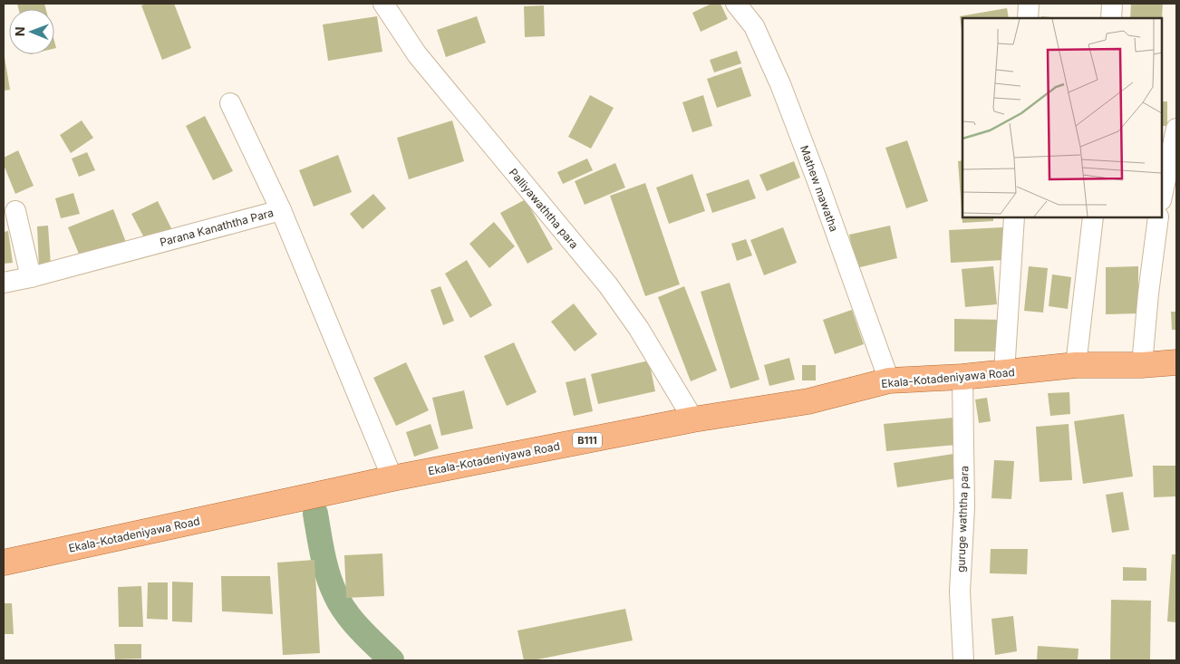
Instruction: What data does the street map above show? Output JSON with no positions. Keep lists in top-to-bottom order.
{
  "streets": {
    "main road": ["Ekala-Kotadeniyawa Road", "B111"],
    "street": [
      "Mathew mawatha",
      "Palliyawaththa para",
      "Parana Kanaththa Para",
      "guruge waththa para"
    ]
  },
  "crossings": [
    ["Mathew mawatha", "Ekala-Kotadeniyawa Road"],
    ["Palliyawaththa para", "Ekala-Kotadeniyawa Road"],
    ["Parana Kanaththa Para", "Ekala-Kotadeniyawa Road"],
    ["Ekala-Kotadeniyawa Road", "guruge waththa para"]
  ],
  "north": "left"
}
